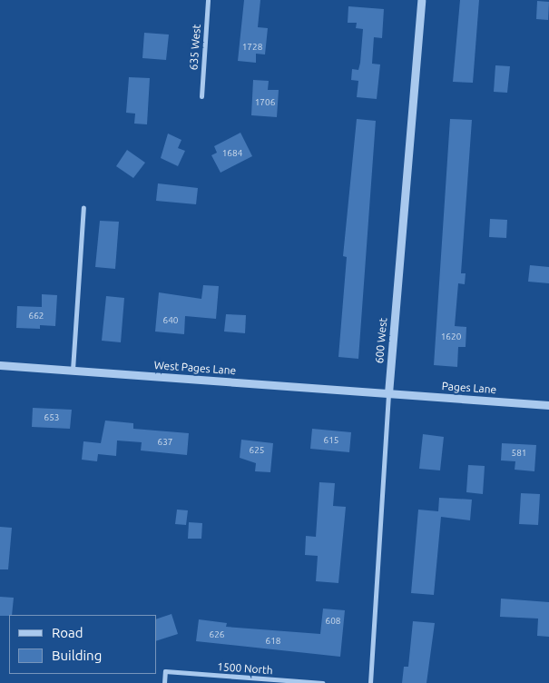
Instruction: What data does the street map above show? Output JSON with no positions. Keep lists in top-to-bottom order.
{
  "streets": {
    "street": [
      "635 West",
      "600 West",
      "West Pages Lane",
      "Pages Lane",
      "1500 North"
    ]
  },
  "crossings": [
    ["600 West", "West Pages Lane"],
    ["600 West", "Pages Lane"],
    ["West Pages Lane", "Pages Lane"]
  ],
  "house_numbers": [
    "1728",
    "1706",
    "1684",
    "662",
    "640",
    "1620",
    "653",
    "615",
    "637",
    "625",
    "581",
    "608",
    "626",
    "618"
  ],
  "legend": ["Road", "Building"]
}
